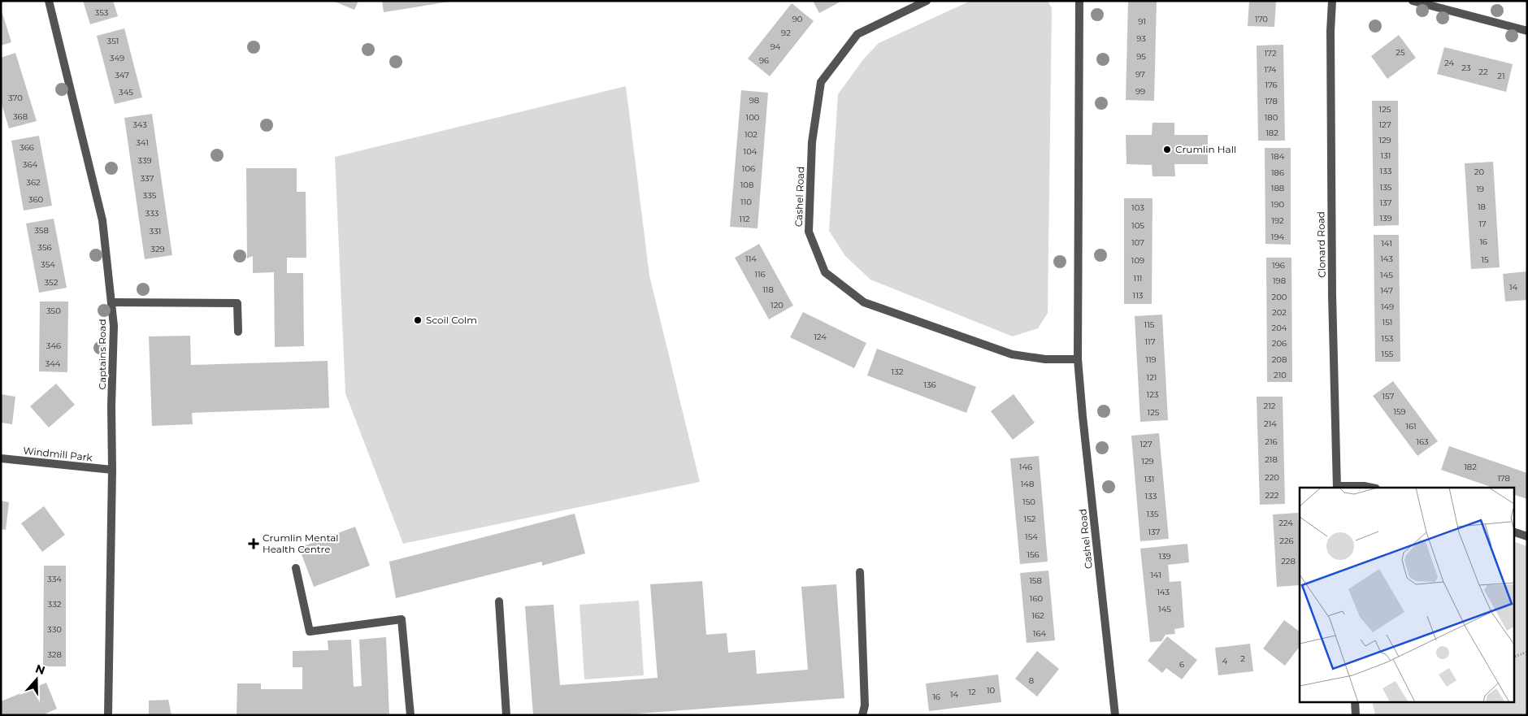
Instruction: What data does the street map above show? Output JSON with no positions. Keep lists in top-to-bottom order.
{
  "streets": {
    "street": [
      "Cashel Road",
      "Clonard Road",
      "Captains Road",
      "Windmill Park"
    ]
  },
  "crossings": [
    ["Captains Road", "Windmill Park"]
  ],
  "places": {
    "other": ["Crumlin Hall", "Scoil Colm"],
    "health": ["Crumlin Mental Health Centre"]
  },
  "house_numbers": [
    "353",
    "90",
    "170",
    "91",
    "92",
    "93",
    "351",
    "94",
    "25",
    "172",
    "95",
    "349",
    "96",
    "24",
    "23",
    "174",
    "22",
    "97",
    "347",
    "21",
    "176",
    "99",
    "345",
    "370",
    "98",
    "178",
    "125",
    "368",
    "100",
    "180",
    "343",
    "127",
    "182",
    "102",
    "129",
    "341",
    "366",
    "104",
    "131",
    "184",
    "339",
    "364",
    "106",
    "133",
    "20",
    "186",
    "337",
    "362",
    "108",
    "135",
    "188",
    "19",
    "335",
    "360",
    "110",
    "137",
    "190",
    "18",
    "103",
    "333",
    "139",
    "112",
    "192",
    "17",
    "105",
    "358",
    "331",
    "194",
    "16",
    "107",
    "141",
    "356",
    "329",
    "114",
    "143",
    "15",
    "109",
    "354",
    "196",
    "116",
    "145",
    "111",
    "198",
    "352",
    "14",
    "118",
    "147",
    "113",
    "200",
    "120",
    "149",
    "350",
    "202",
    "151",
    "115",
    "204",
    "124",
    "153",
    "117",
    "206",
    "346",
    "155",
    "119",
    "208",
    "344",
    "132",
    "210",
    "121",
    "136",
    "123",
    "157",
    "212",
    "159",
    "125",
    "214",
    "161",
    "216",
    "163",
    "127",
    "218",
    "129",
    "146",
    "182",
    "220",
    "178",
    "131",
    "148",
    "222",
    "133",
    "150",
    "135",
    "152",
    "224",
    "137",
    "154",
    "226",
    "156",
    "139",
    "228",
    "141",
    "334",
    "158",
    "143",
    "160",
    "332",
    "145",
    "162",
    "330",
    "164",
    "328",
    "2",
    "4",
    "6",
    "8",
    "10",
    "12",
    "14",
    "16"
  ],
  "north": "top"
}
